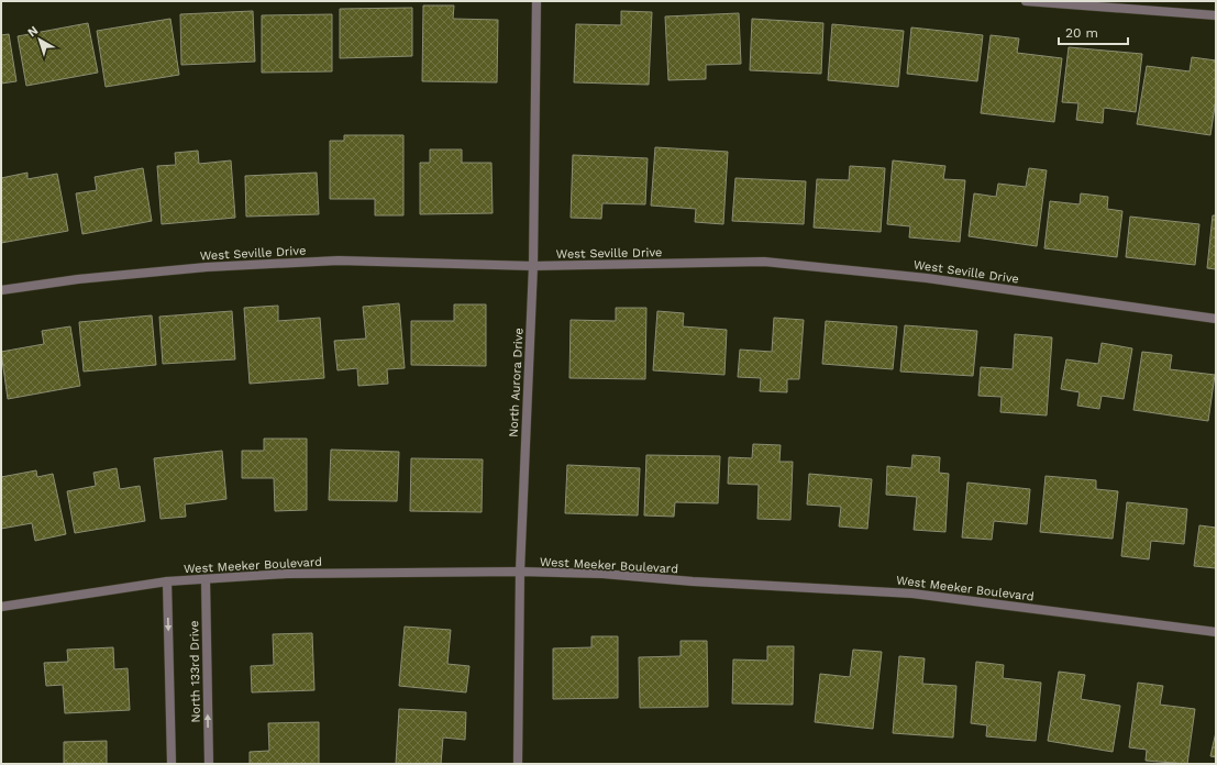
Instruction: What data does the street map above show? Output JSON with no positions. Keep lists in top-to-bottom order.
{
  "streets": {
    "street": [
      "West Seville Drive",
      "North Aurora Drive",
      "West Meeker Boulevard",
      "North 133rd Drive"
    ]
  },
  "crossings": [
    ["West Seville Drive", "North Aurora Drive"],
    ["North Aurora Drive", "West Meeker Boulevard"],
    ["West Meeker Boulevard", "North 133rd Drive"]
  ],
  "scale_bar": "20 m",
  "north": "top left"
}
